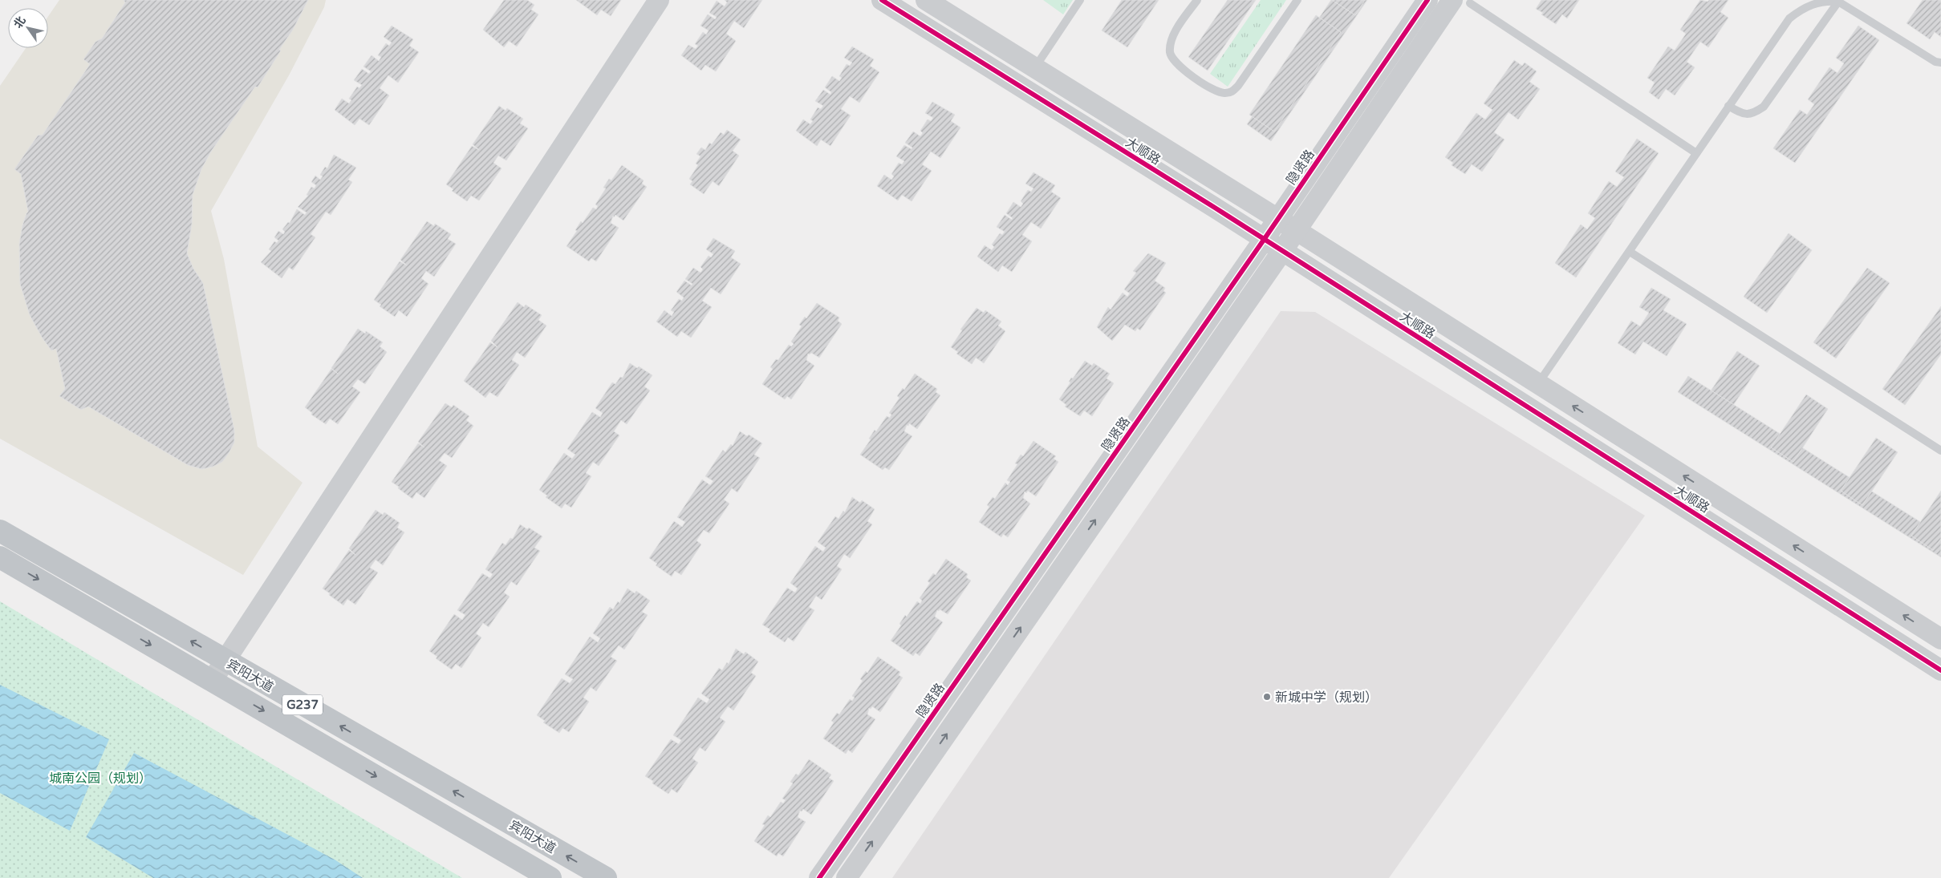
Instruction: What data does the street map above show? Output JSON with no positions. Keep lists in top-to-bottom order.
{
  "streets": {
    "highway": ["宾阳大道", "G237"],
    "street": ["大顺路", "隐贤路"]
  },
  "crossings": [
    ["大顺路", "隐贤路"]
  ],
  "parks": ["城南公园（规划）"],
  "places": ["新城中学（规划）"],
  "north": "top left"
}
